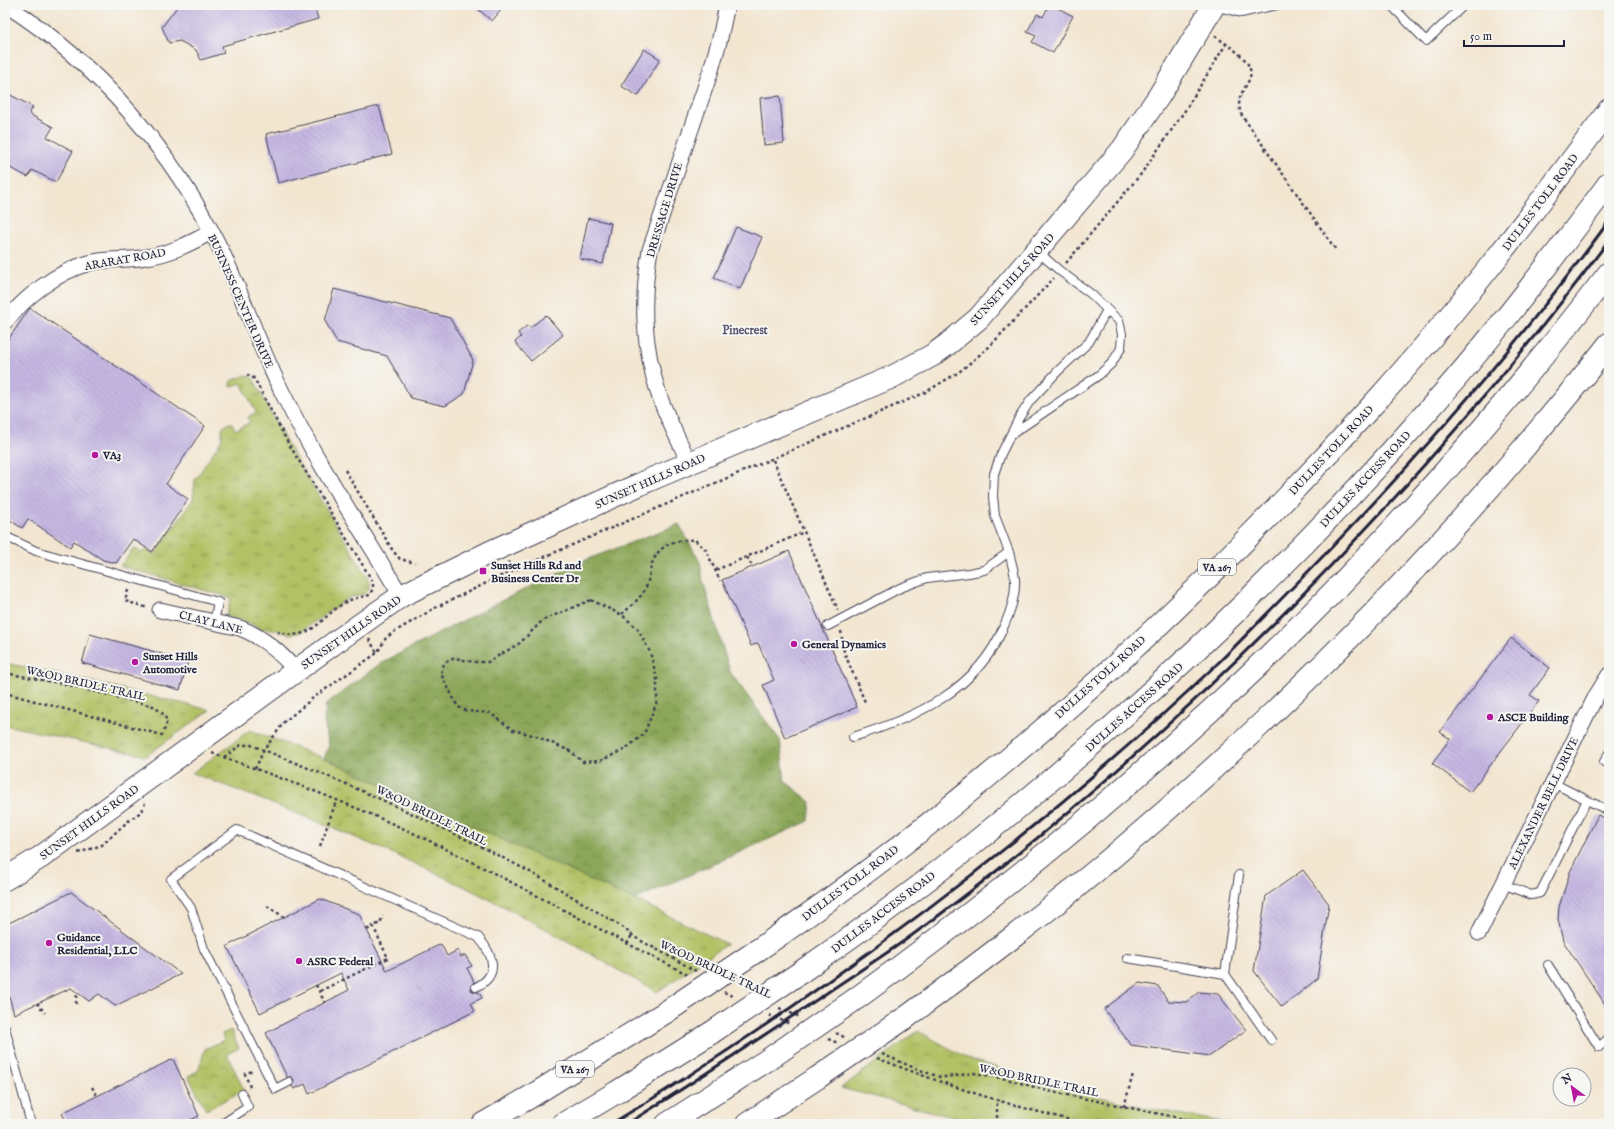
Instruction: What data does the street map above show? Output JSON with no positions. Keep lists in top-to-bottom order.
{
  "streets": {
    "main road": [
      "DULLES TOLL ROAD",
      "SUNSET HILLS ROAD",
      "DULLES ACCESS ROAD",
      "VA 267"
    ],
    "street": [
      "DRESSAGE DRIVE",
      "ARARAT ROAD",
      "BUSINESS CENTER DRIVE",
      "CLAY LANE",
      "ALEXANDER BELL DRIVE"
    ],
    "path": ["W&OD BRIDLE TRAIL"]
  },
  "crossings": [
    ["DRESSAGE DRIVE", "SUNSET HILLS ROAD"],
    ["ARARAT ROAD", "BUSINESS CENTER DRIVE"],
    ["SUNSET HILLS ROAD", "BUSINESS CENTER DRIVE"],
    ["SUNSET HILLS ROAD", "CLAY LANE"]
  ],
  "districts": ["Pinecrest"],
  "places": {
    "other": [
      "VA3",
      "General Dynamics",
      "Sunset Hills Automotive",
      "ASCE Building",
      "Guidance Residential, LLC",
      "ASRC Federal"
    ],
    "transit": ["Sunset Hills Rd and Business Center Dr"]
  },
  "scale_bar": "50 m",
  "north": "top left"
}
